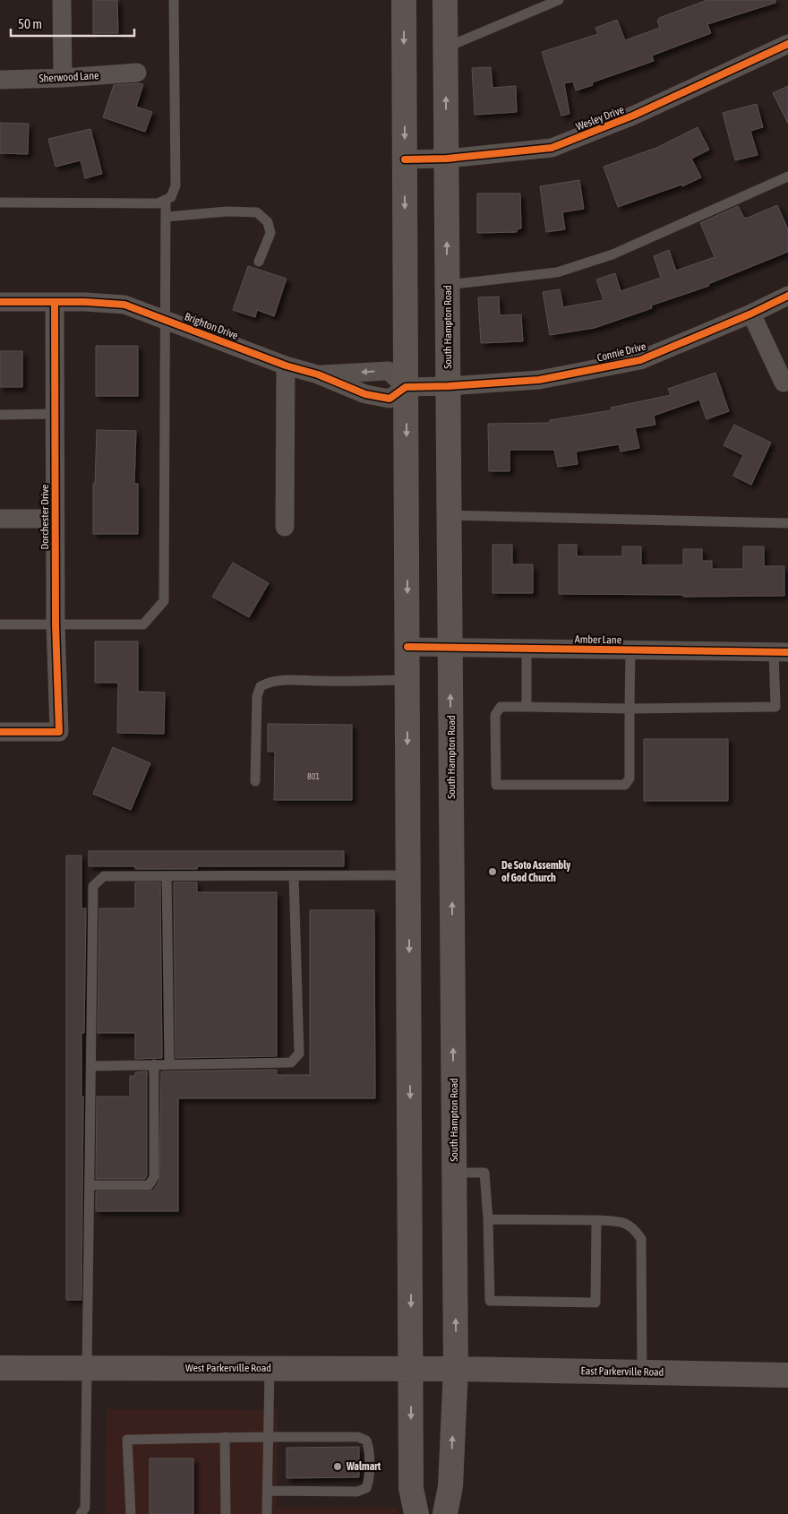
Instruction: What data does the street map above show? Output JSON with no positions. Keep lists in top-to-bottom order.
{
  "streets": {
    "main road": ["South Hampton Road", "West Parkerville Road", "East Parkerville Road"],
    "street": [
      "Sherwood Lane",
      "Wesley Drive",
      "Brighton Drive",
      "Connie Drive",
      "Dorchester Drive",
      "Amber Lane"
    ]
  },
  "crossings": [
    ["Wesley Drive", "South Hampton Road"],
    ["Brighton Drive", "Connie Drive"],
    ["Brighton Drive", "Dorchester Drive"],
    ["South Hampton Road", "Connie Drive"],
    ["South Hampton Road", "Amber Lane"],
    ["South Hampton Road", "West Parkerville Road"],
    ["South Hampton Road", "East Parkerville Road"],
    ["West Parkerville Road", "East Parkerville Road"]
  ],
  "places": ["De Soto Assembly of God Church", "Walmart"],
  "house_numbers": ["801"],
  "scale_bar": "50 m"
}
